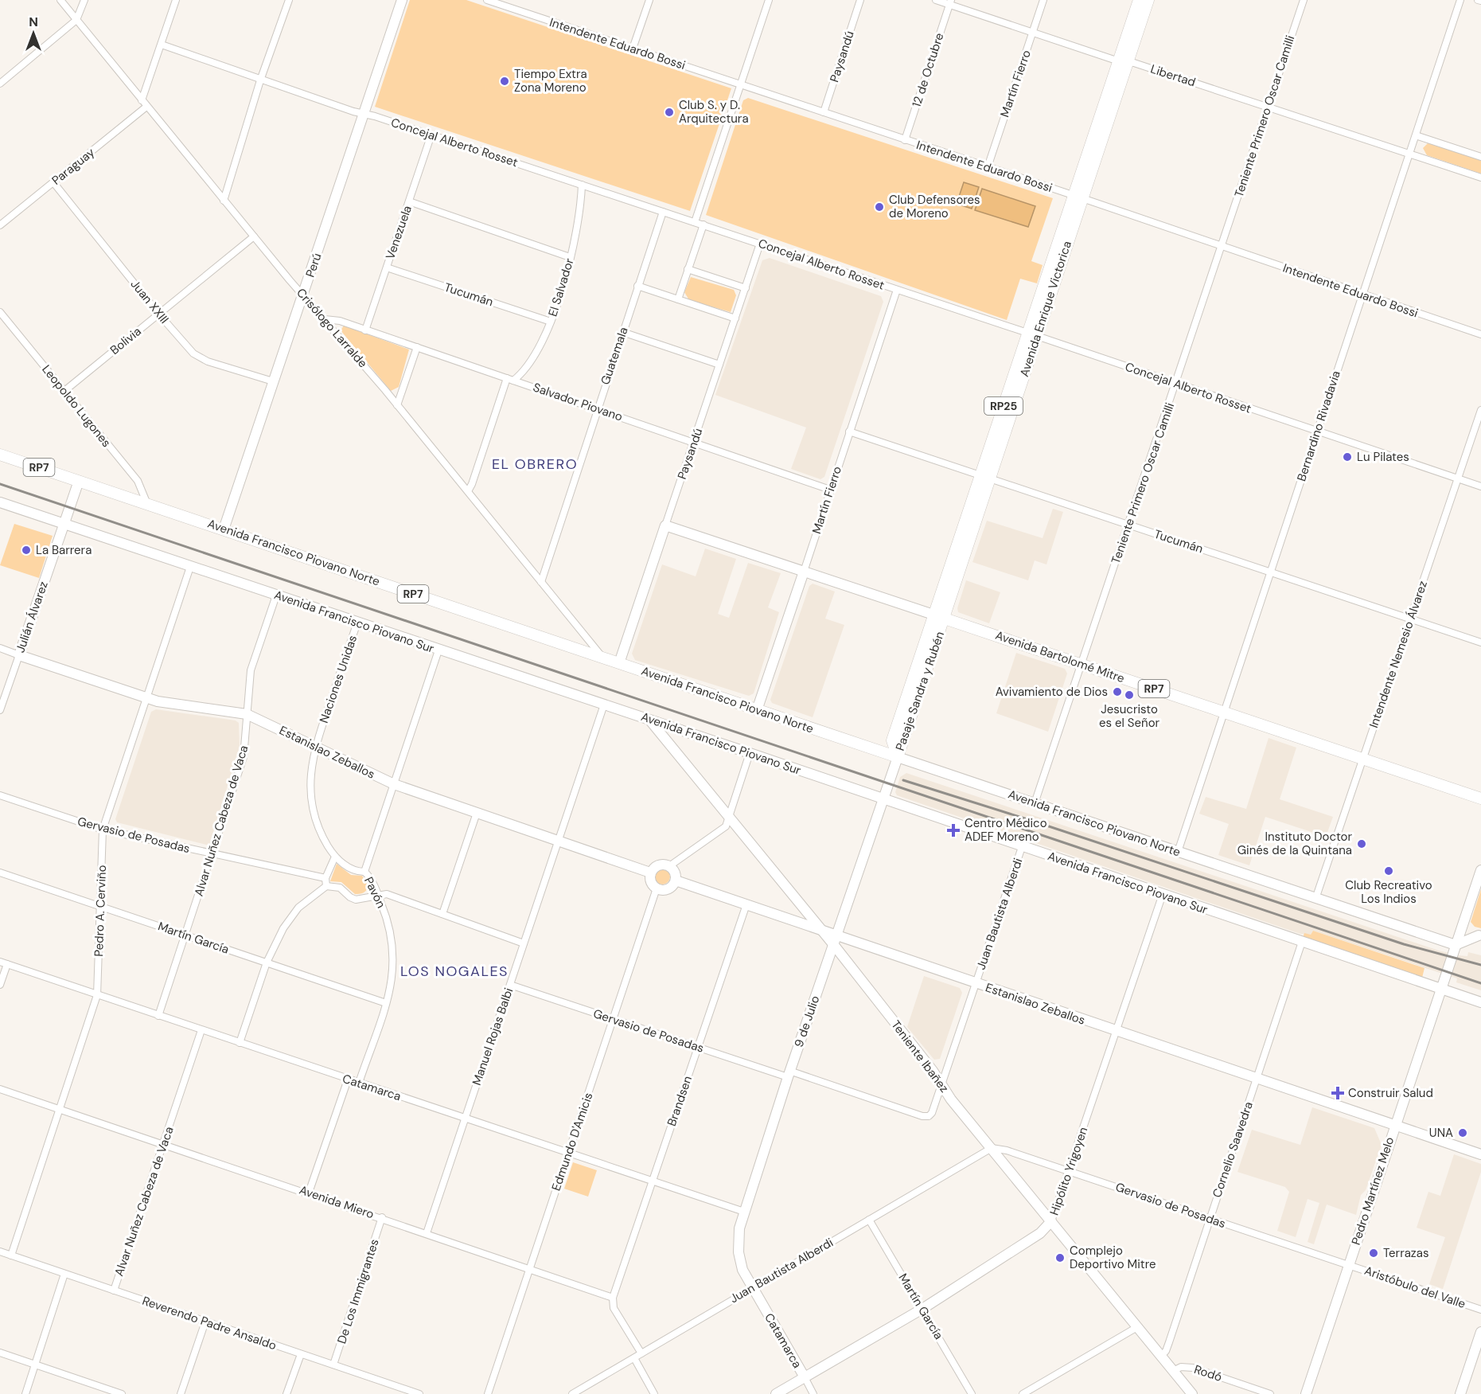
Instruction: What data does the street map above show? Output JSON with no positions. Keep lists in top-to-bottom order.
{
  "streets": {
    "main road": [
      "Avenida Enrique Victorica",
      "RP25",
      "RP7",
      "Avenida Francisco Piovano Norte",
      "Avenida Bartolomé Mitre",
      "Pasaje Sandra y Rubén"
    ],
    "street": [
      "Intendente Eduardo Bossi",
      "Paysandú",
      "12 de Octubre",
      "Libertad",
      "Martín Fierro",
      "Teniente Primero Oscar Camilli",
      "Concejal Alberto Rosset",
      "Paraguay",
      "Venezuela",
      "Perú",
      "El Salvador",
      "Tucumán",
      "Juan XXIII",
      "Crisólogo Larralde",
      "Bolivia",
      "Guatemala",
      "Salvador Piovano",
      "Leopoldo Lugones",
      "Bernardino Rivadavia",
      "Julián Álvarez",
      "Avenida Francisco Piovano Sur",
      "Intendente Nemesio Álvarez",
      "Naciones Unidas",
      "Estanislao Zeballos",
      "Alvar Nuñez Cabeza de Vaca",
      "Gervasio de Posadas",
      "Pavón",
      "Pedro A. Cerviño",
      "Juan Bautista Alberdi",
      "Martín García",
      "9 de Julio",
      "Manuel Rojas Balbi",
      "Teniente Ibañez",
      "Catamarca",
      "Brandsen",
      "Edmundo D'Amicis",
      "Cornelio Saavedra",
      "Hipólito Yrigoyen",
      "Pedro Martínez Melo",
      "Avenida Miero",
      "Aristóbulo del Valle",
      "De Los Immigrantes",
      "Reverendo Padre Ansaldo",
      "Rodó"
    ]
  },
  "crossings": [
    ["Intendente Eduardo Bossi", "Paysandú"],
    ["Intendente Eduardo Bossi", "12 de Octubre"],
    ["Intendente Eduardo Bossi", "Martín Fierro"],
    ["Intendente Eduardo Bossi", "Teniente Primero Oscar Camilli"],
    ["Intendente Eduardo Bossi", "Avenida Enrique Victorica"],
    ["Intendente Eduardo Bossi", "Bernardino Rivadavia"],
    ["Paysandú", "Concejal Alberto Rosset"],
    ["Paysandú", "Salvador Piovano"],
    ["Paysandú", "Avenida Francisco Piovano Norte"],
    ["Paysandú", "Avenida Bartolomé Mitre"],
    ["12 de Octubre", "Libertad"],
    ["Libertad", "Martín Fierro"],
    ["Libertad", "Teniente Primero Oscar Camilli"],
    ["Libertad", "Avenida Enrique Victorica"],
    ["Libertad", "Bernardino Rivadavia"],
    ["Martín Fierro", "Concejal Alberto Rosset"],
    ["Martín Fierro", "Tucumán"],
    ["Martín Fierro", "Salvador Piovano"],
    ["Martín Fierro", "Avenida Francisco Piovano Norte"],
    ["Martín Fierro", "Avenida Bartolomé Mitre"],
    ["Teniente Primero Oscar Camilli", "Concejal Alberto Rosset"],
    ["Teniente Primero Oscar Camilli", "Tucumán"],
    ["Teniente Primero Oscar Camilli", "Avenida Francisco Piovano Norte"],
    ["Teniente Primero Oscar Camilli", "Avenida Bartolomé Mitre"],
    ["Concejal Alberto Rosset", "Venezuela"],
    ["Concejal Alberto Rosset", "Perú"],
    ["Concejal Alberto Rosset", "El Salvador"],
    ["Concejal Alberto Rosset", "Avenida Enrique Victorica"],
    ["Concejal Alberto Rosset", "Guatemala"],
    ["Concejal Alberto Rosset", "Bernardino Rivadavia"],
    ["Concejal Alberto Rosset", "Intendente Nemesio Álvarez"],
    ["Paraguay", "Juan XXIII"],
    ["Paraguay", "Crisólogo Larralde"],
    ["Venezuela", "Tucumán"],
    ["Venezuela", "Salvador Piovano"],
    ["Perú", "Juan XXIII"],
    ["Perú", "Crisólogo Larralde"],
    ["Perú", "Avenida Francisco Piovano Norte"],
    ["El Salvador", "Tucumán"],
    ["El Salvador", "Crisólogo Larralde"],
    ["El Salvador", "Salvador Piovano"],
    ["Tucumán", "Avenida Enrique Victorica"],
    ["Tucumán", "Bernardino Rivadavia"],
    ["Tucumán", "Intendente Nemesio Álvarez"],
    ["Juan XXIII", "Bolivia"],
    ["Avenida Enrique Victorica", "Avenida Bartolomé Mitre"],
    ["Avenida Enrique Victorica", "Pasaje Sandra y Rubén"],
    ["Crisólogo Larralde", "Bolivia"],
    ["Crisólogo Larralde", "Guatemala"],
    ["Crisólogo Larralde", "Salvador Piovano"],
    ["Crisólogo Larralde", "Avenida Francisco Piovano Norte"],
    ["Bolivia", "Leopoldo Lugones"],
    ["Guatemala", "Salvador Piovano"],
    ["Leopoldo Lugones", "Avenida Francisco Piovano Norte"],
    ["Bernardino Rivadavia", "Avenida Francisco Piovano Norte"],
    ["Bernardino Rivadavia", "Avenida Bartolomé Mitre"],
    ["Avenida Francisco Piovano Norte", "Julián Álvarez"],
    ["Avenida Francisco Piovano Norte", "Intendente Nemesio Álvarez"],
    ["Avenida Francisco Piovano Norte", "Pasaje Sandra y Rubén"],
    ["Avenida Francisco Piovano Norte", "9 de Julio"],
    ["Avenida Francisco Piovano Norte", "Pedro Martínez Melo"],
    ["Julián Álvarez", "Avenida Francisco Piovano Sur"],
    ["Julián Álvarez", "Estanislao Zeballos"],
    ["Avenida Francisco Piovano Sur", "Naciones Unidas"],
    ["Avenida Francisco Piovano Sur", "Alvar Nuñez Cabeza de Vaca"],
    ["Avenida Francisco Piovano Sur", "Pavón"],
    ["Avenida Francisco Piovano Sur", "Pedro A. Cerviño"],
    ["Avenida Francisco Piovano Sur", "Juan Bautista Alberdi"],
    ["Avenida Francisco Piovano Sur", "9 de Julio"],
    ["Avenida Francisco Piovano Sur", "Manuel Rojas Balbi"],
    ["Avenida Francisco Piovano Sur", "Teniente Ibañez"],
    ["Avenida Francisco Piovano Sur", "Cornelio Saavedra"],
    ["Avenida Francisco Piovano Sur", "Hipólito Yrigoyen"],
    ["Avenida Francisco Piovano Sur", "Pedro Martínez Melo"],
    ["Intendente Nemesio Álvarez", "Avenida Bartolomé Mitre"],
    ["Avenida Bartolomé Mitre", "Pasaje Sandra y Rubén"],
    ["Naciones Unidas", "Estanislao Zeballos"],
    ["Pasaje Sandra y Rubén", "9 de Julio"],
    ["Estanislao Zeballos", "Alvar Nuñez Cabeza de Vaca"],
    ["Estanislao Zeballos", "Pavón"],
    ["Estanislao Zeballos", "Pedro A. Cerviño"],
    ["Estanislao Zeballos", "Juan Bautista Alberdi"],
    ["Estanislao Zeballos", "9 de Julio"],
    ["Estanislao Zeballos", "Manuel Rojas Balbi"],
    ["Estanislao Zeballos", "Teniente Ibañez"],
    ["Estanislao Zeballos", "Brandsen"],
    ["Estanislao Zeballos", "Edmundo D'Amicis"],
    ["Estanislao Zeballos", "Cornelio Saavedra"],
    ["Estanislao Zeballos", "Hipólito Yrigoyen"],
    ["Estanislao Zeballos", "Pedro Martínez Melo"],
    ["Alvar Nuñez Cabeza de Vaca", "Gervasio de Posadas"],
    ["Alvar Nuñez Cabeza de Vaca", "Martín García"],
    ["Alvar Nuñez Cabeza de Vaca", "Catamarca"],
    ["Alvar Nuñez Cabeza de Vaca", "Avenida Miero"],
    ["Alvar Nuñez Cabeza de Vaca", "Reverendo Padre Ansaldo"],
    ["Gervasio de Posadas", "Pedro A. Cerviño"],
    ["Gervasio de Posadas", "Juan Bautista Alberdi"],
    ["Gervasio de Posadas", "9 de Julio"],
    ["Gervasio de Posadas", "Manuel Rojas Balbi"],
    ["Gervasio de Posadas", "Teniente Ibañez"],
    ["Gervasio de Posadas", "Brandsen"],
    ["Gervasio de Posadas", "Edmundo D'Amicis"],
    ["Gervasio de Posadas", "Cornelio Saavedra"],
    ["Gervasio de Posadas", "Hipólito Yrigoyen"],
    ["Gervasio de Posadas", "Pedro Martínez Melo"],
    ["Gervasio de Posadas", "Aristóbulo del Valle"],
    ["Pavón", "Martín García"],
    ["Pavón", "Catamarca"],
    ["Pedro A. Cerviño", "Martín García"],
    ["Pedro A. Cerviño", "Catamarca"],
    ["Pedro A. Cerviño", "Avenida Miero"],
    ["Pedro A. Cerviño", "Reverendo Padre Ansaldo"],
    ["Juan Bautista Alberdi", "Martín García"],
    ["Juan Bautista Alberdi", "9 de Julio"],
    ["Juan Bautista Alberdi", "Teniente Ibañez"],
    ["Juan Bautista Alberdi", "Catamarca"],
    ["Martín García", "Hipólito Yrigoyen"],
    ["9 de Julio", "Teniente Ibañez"],
    ["9 de Julio", "Catamarca"],
    ["Manuel Rojas Balbi", "Catamarca"],
    ["Manuel Rojas Balbi", "Avenida Miero"],
    ["Teniente Ibañez", "Cornelio Saavedra"],
    ["Teniente Ibañez", "Hipólito Yrigoyen"],
    ["Teniente Ibañez", "Rodó"],
    ["Catamarca", "Brandsen"],
    ["Catamarca", "Edmundo D'Amicis"],
    ["Catamarca", "Hipólito Yrigoyen"],
    ["Brandsen", "Avenida Miero"],
    ["Edmundo D'Amicis", "Avenida Miero"],
    ["Pedro Martínez Melo", "Aristóbulo del Valle"],
    ["Avenida Miero", "De Los Immigrantes"],
    ["De Los Immigrantes", "Reverendo Padre Ansaldo"]
  ],
  "districts": ["EL OBRERO", "LOS NOGALES"],
  "places": {
    "other": [
      "Tiempo Extra Zona Moreno",
      "Club S. y D. Arquitectura",
      "Club Defensores de Moreno",
      "Lu Pilates",
      "La Barrera",
      "Avivamiento de Dios",
      "Jesucristo es el Señor",
      "Instituto Doctor Ginés de la Quintana",
      "Club Recreativo Los Indios",
      "UNA",
      "Terrazas",
      "Complejo Deportivo Mitre"
    ],
    "health": ["Centro Médico ADEF Moreno", "Construir Salud"]
  },
  "north": "top"
}
